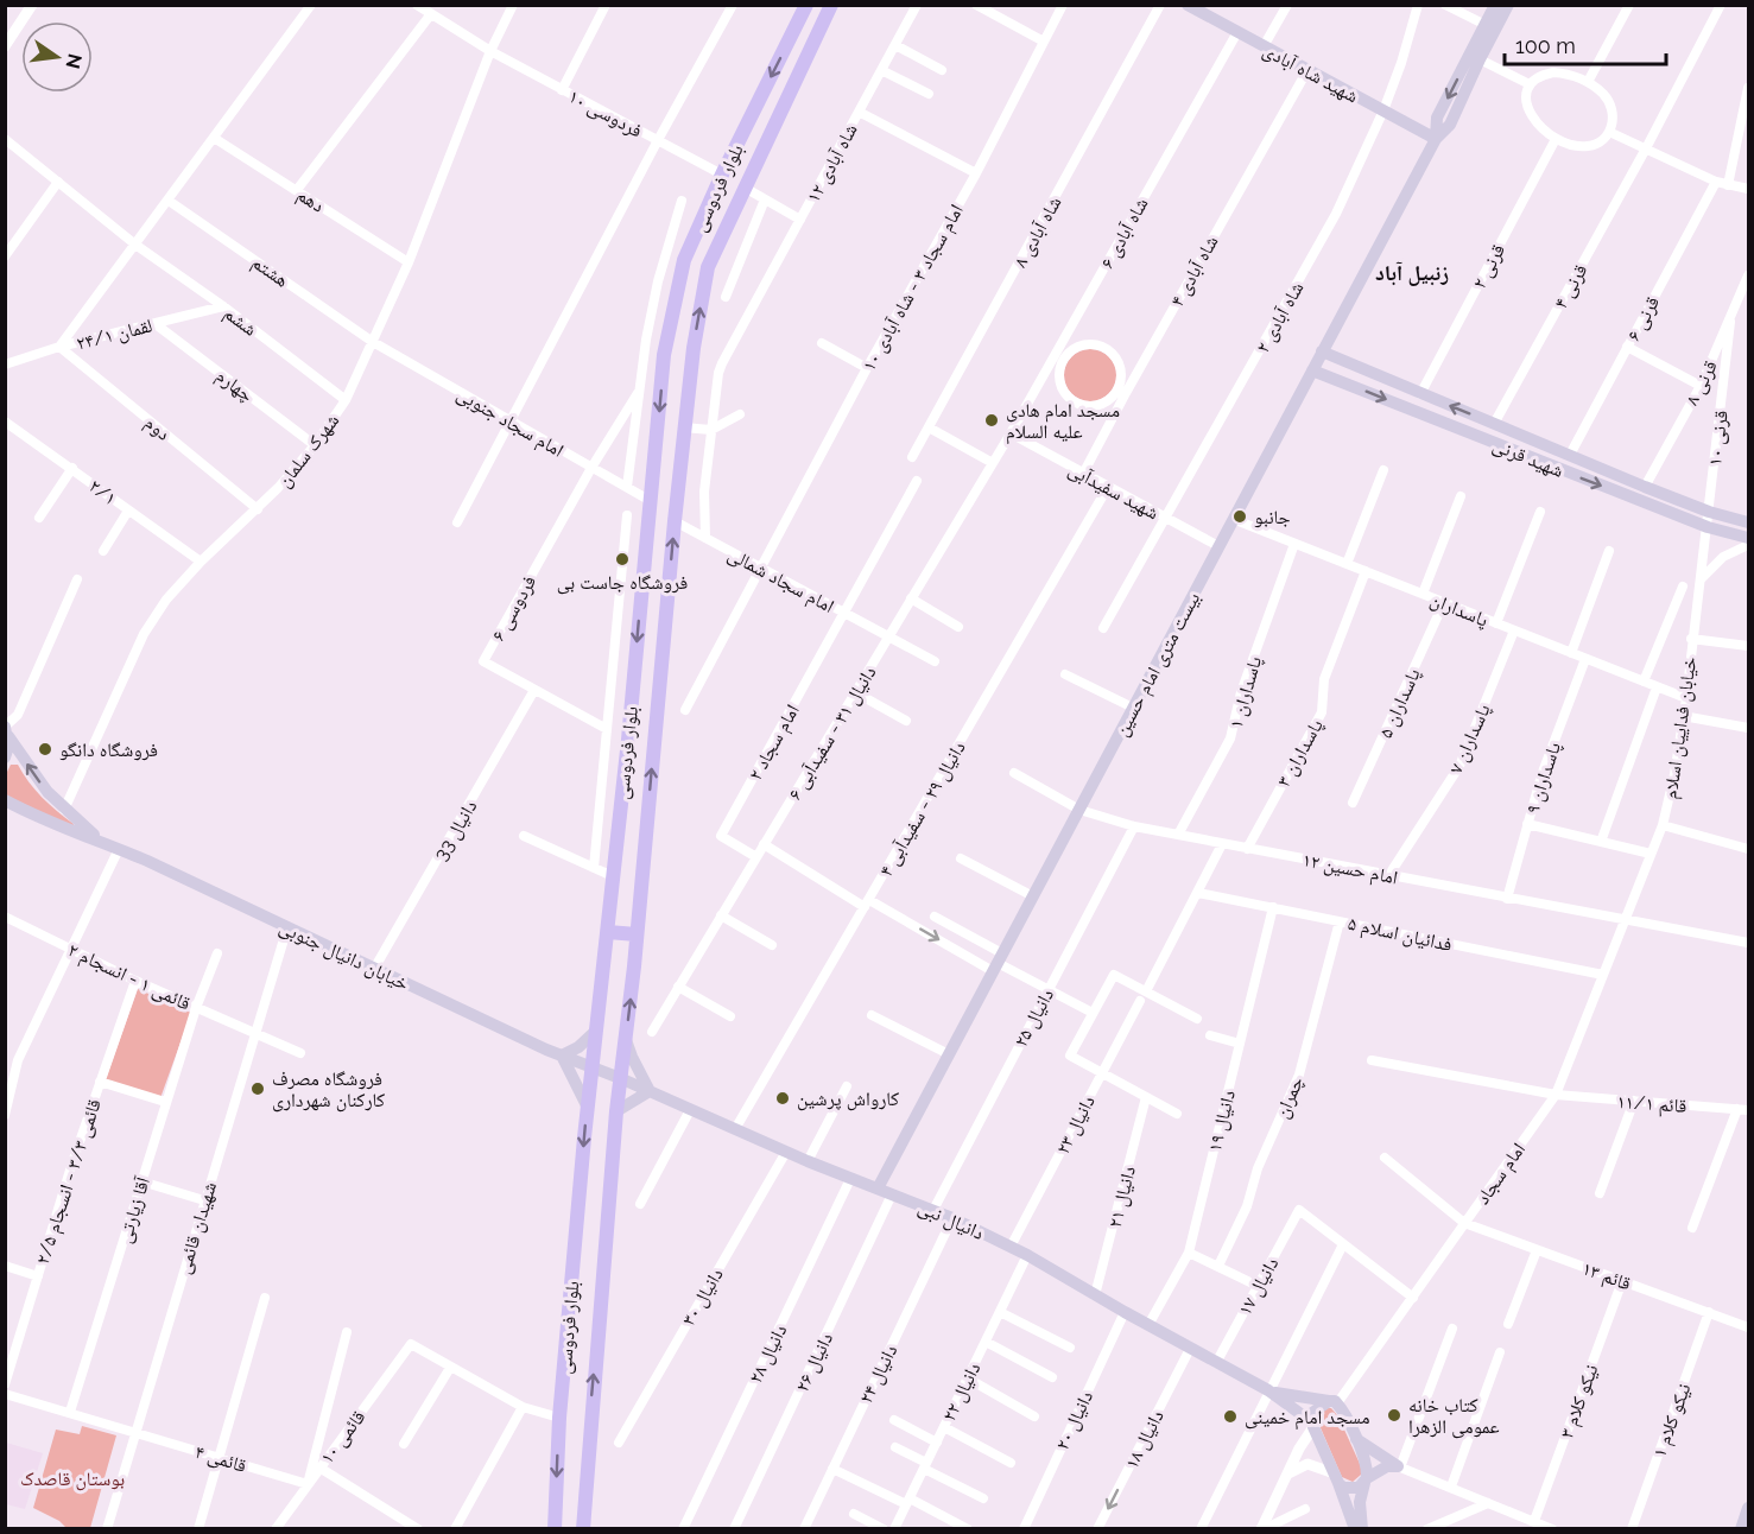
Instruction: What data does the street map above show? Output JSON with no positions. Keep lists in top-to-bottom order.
{
  "streets": {
    "main road": [
      "شهید شاه آبادی",
      "بلوار فردوسی",
      "شهید قرنی",
      "بیست متری امام حسین",
      "خیابان دانیال جنوبی",
      "دانیال نبی"
    ],
    "street": [
      "فردوسی ۱۰",
      "شاه آبادی ۱۲",
      "دهم",
      "شاه آبادی ۸",
      "شاه آبادی ۶",
      "قرنی ۲",
      "هشتم",
      "شاه آبادی ۴",
      "قرنی ۴",
      "امام سجاد ۳ - شاه آبادی ۱۰",
      "شاه آبادی ۲",
      "قرنی ۶",
      "ششم",
      "لقمان ۲۴/۱",
      "قرنی ۸",
      "چهارم",
      "امام سجاد جنوبی",
      "دوم",
      "قرنی ۱۰",
      "شهرک سلمان",
      "شهید سفیدآبی",
      "۲/۱",
      "امام سجاد شمالی",
      "فردوسی ۶",
      "پاسداران",
      "پاسداران ۱",
      "پاسداران ۵",
      "خیابان فداییان اسلام",
      "دانیال ۳۱ - سفیدآبی ۶",
      "پاسداران ۷",
      "امام سجاد ۲",
      "پاسداران ۳",
      "پاسداران ۹",
      "دانیال ۲۹ - سفیدآبی ۴",
      "دانیال 33",
      "امام حسین ۱۲",
      "فدائیان اسلام ۵",
      "قائمی ۱ - انسجام ۲",
      "دانیال ۲۵",
      "چمران",
      "قائم ۱۱/۱",
      "دانیال ۱۹",
      "دانیال ۲۳",
      "امام سجاد",
      "قائمی ۳/۳ - انسجام ۲/۵",
      "دانیال ۲۱",
      "آقا زیارتی",
      "شهیدان قائمی",
      "قائم ۱۳",
      "دانیال ۱۷",
      "دانیال ۳۰",
      "دانیال ۲۸",
      "دانیال ۲۶",
      "دانیال ۲۴",
      "دانیال ۲۲",
      "نیکو کلام ۳",
      "دانیال ۲۰",
      "نیکو کلام ۱",
      "قائمی ۱۰",
      "دانیال ۱۸",
      "قائمی ۴"
    ]
  },
  "crossings": [
    ["شهید شاه آبادی", "شاه آبادی ۶"],
    ["شهید شاه آبادی", "شاه آبادی ۴"],
    ["شهید شاه آبادی", "شاه آبادی ۲"],
    ["شهید شاه آبادی", "بیست متری امام حسین"],
    ["فردوسی ۱۰", "بلوار فردوسی"],
    ["فردوسی ۱۰", "شهرک سلمان"],
    ["شاه آبادی ۱۲", "امام سجاد شمالی"],
    ["بلوار فردوسی", "امام سجاد جنوبی"],
    ["بلوار فردوسی", "امام سجاد شمالی"],
    ["بلوار فردوسی", "خیابان دانیال جنوبی"],
    ["بلوار فردوسی", "دانیال نبی"],
    ["دهم", "شهرک سلمان"],
    ["شاه آبادی ۶", "شاه آبادی ۴"],
    ["شاه آبادی ۶", "شهید سفیدآبی"],
    ["شاه آبادی ۶", "دانیال ۳۱ - سفیدآبی ۶"],
    ["قرنی ۲", "شهید قرنی"],
    ["هشتم", "امام سجاد جنوبی"],
    ["هشتم", "شهرک سلمان"],
    ["شاه آبادی ۴", "شهید سفیدآبی"],
    ["قرنی ۴", "شهید قرنی"],
    ["امام سجاد ۳ - شاه آبادی ۱۰", "امام سجاد شمالی"],
    ["شاه آبادی ۲", "شهید سفیدآبی"],
    ["قرنی ۶", "شهید قرنی"],
    ["ششم", "لقمان ۲۴/۱"],
    ["ششم", "شهرک سلمان"],
    ["لقمان ۲۴/۱", "چهارم"],
    ["لقمان ۲۴/۱", "دوم"],
    ["قرنی ۸", "قرنی ۱۰"],
    ["قرنی ۸", "شهید قرنی"],
    ["چهارم", "شهرک سلمان"],
    ["امام سجاد جنوبی", "شهرک سلمان"],
    ["امام سجاد جنوبی", "فردوسی ۶"],
    ["دوم", "شهرک سلمان"],
    ["قرنی ۱۰", "شهید قرنی"],
    ["قرنی ۱۰", "خیابان فداییان اسلام"],
    ["شهرک سلمان", "۲/۱"],
    ["شهرک سلمان", "خیابان دانیال جنوبی"],
    ["شهید قرنی", "بیست متری امام حسین"],
    ["شهید قرنی", "خیابان فداییان اسلام"],
    ["شهید سفیدآبی", "بیست متری امام حسین"],
    ["شهید سفیدآبی", "دانیال ۳۱ - سفیدآبی ۶"],
    ["شهید سفیدآبی", "دانیال ۲۹ - سفیدآبی ۴"],
    ["امام سجاد شمالی", "دانیال ۳۱ - سفیدآبی ۶"],
    ["امام سجاد شمالی", "امام سجاد ۲"],
    ["فردوسی ۶", "دانیال 33"],
    ["پاسداران", "بیست متری امام حسین"],
    ["پاسداران", "پاسداران ۱"],
    ["پاسداران", "پاسداران ۵"],
    ["پاسداران", "خیابان فداییان اسلام"],
    ["پاسداران", "پاسداران ۷"],
    ["پاسداران", "پاسداران ۳"],
    ["پاسداران", "پاسداران ۹"],
    ["بیست متری امام حسین", "امام حسین ۱۲"],
    ["بیست متری امام حسین", "دانیال نبی"],
    ["پاسداران ۱", "امام حسین ۱۲"],
    ["خیابان فداییان اسلام", "امام حسین ۱۲"],
    ["خیابان فداییان اسلام", "امام سجاد"],
    ["دانیال ۳۱ - سفیدآبی ۶", "امام سجاد ۲"],
    ["پاسداران ۷", "امام حسین ۱۲"],
    ["پاسداران ۳", "امام حسین ۱۲"],
    ["پاسداران ۹", "امام حسین ۱۲"],
    ["دانیال ۲۹ - سفیدآبی ۴", "دانیال نبی"],
    ["دانیال 33", "خیابان دانیال جنوبی"],
    ["امام حسین ۱۲", "دانیال ۲۵"],
    ["امام حسین ۱۲", "امام سجاد"],
    ["فدائیان اسلام ۵", "چمران"],
    ["فدائیان اسلام ۵", "دانیال ۱۹"],
    ["فدائیان اسلام ۵", "امام سجاد"],
    ["خیابان دانیال جنوبی", "دانیال نبی"],
    ["خیابان دانیال جنوبی", "شهیدان قائمی"],
    ["قائمی ۱ - انسجام ۲", "قائمی ۳/۳ - انسجام ۲/۵"],
    ["قائمی ۱ - انسجام ۲", "آقا زیارتی"],
    ["قائمی ۱ - انسجام ۲", "شهیدان قائمی"],
    ["دانیال ۲۵", "دانیال نبی"],
    ["قائم ۱۱/۱", "امام سجاد"],
    ["دانیال ۱۹", "دانیال نبی"],
    ["دانیال ۲۳", "دانیال نبی"],
    ["امام سجاد", "دانیال نبی"],
    ["امام سجاد", "قائم ۱۳"],
    ["دانیال ۲۱", "دانیال نبی"],
    ["آقا زیارتی", "قائمی ۴"],
    ["دانیال نبی", "دانیال ۱۷"],
    ["دانیال نبی", "دانیال ۳۰"],
    ["دانیال نبی", "دانیال ۲۸"],
    ["دانیال نبی", "دانیال ۲۶"],
    ["دانیال نبی", "دانیال ۲۴"],
    ["دانیال نبی", "دانیال ۲۲"],
    ["دانیال نبی", "دانیال ۲۰"],
    ["دانیال نبی", "دانیال ۱۸"],
    ["شهیدان قائمی", "قائمی ۴"],
    ["قائم ۱۳", "نیکو کلام ۳"],
    ["قائم ۱۳", "نیکو کلام ۱"],
    ["قائمی ۱۰", "قائمی ۴"]
  ],
  "one_way": ["دانیال ۱۸"],
  "districts": ["زنبیل آباد"],
  "parks": ["بوستان قاصدک"],
  "places": [
    "مسجد امام هادی علیه السلام",
    "جانبو",
    "فروشگاه جاست بی",
    "فروشگاه دانگو",
    "فروشگاه مصرف کارکنان شهرداری",
    "کارواش پرشین",
    "کتاب خانه عمومی الزهرا",
    "مسجد امام خمینی"
  ],
  "scale_bar": "100 m",
  "north": "right"
}
